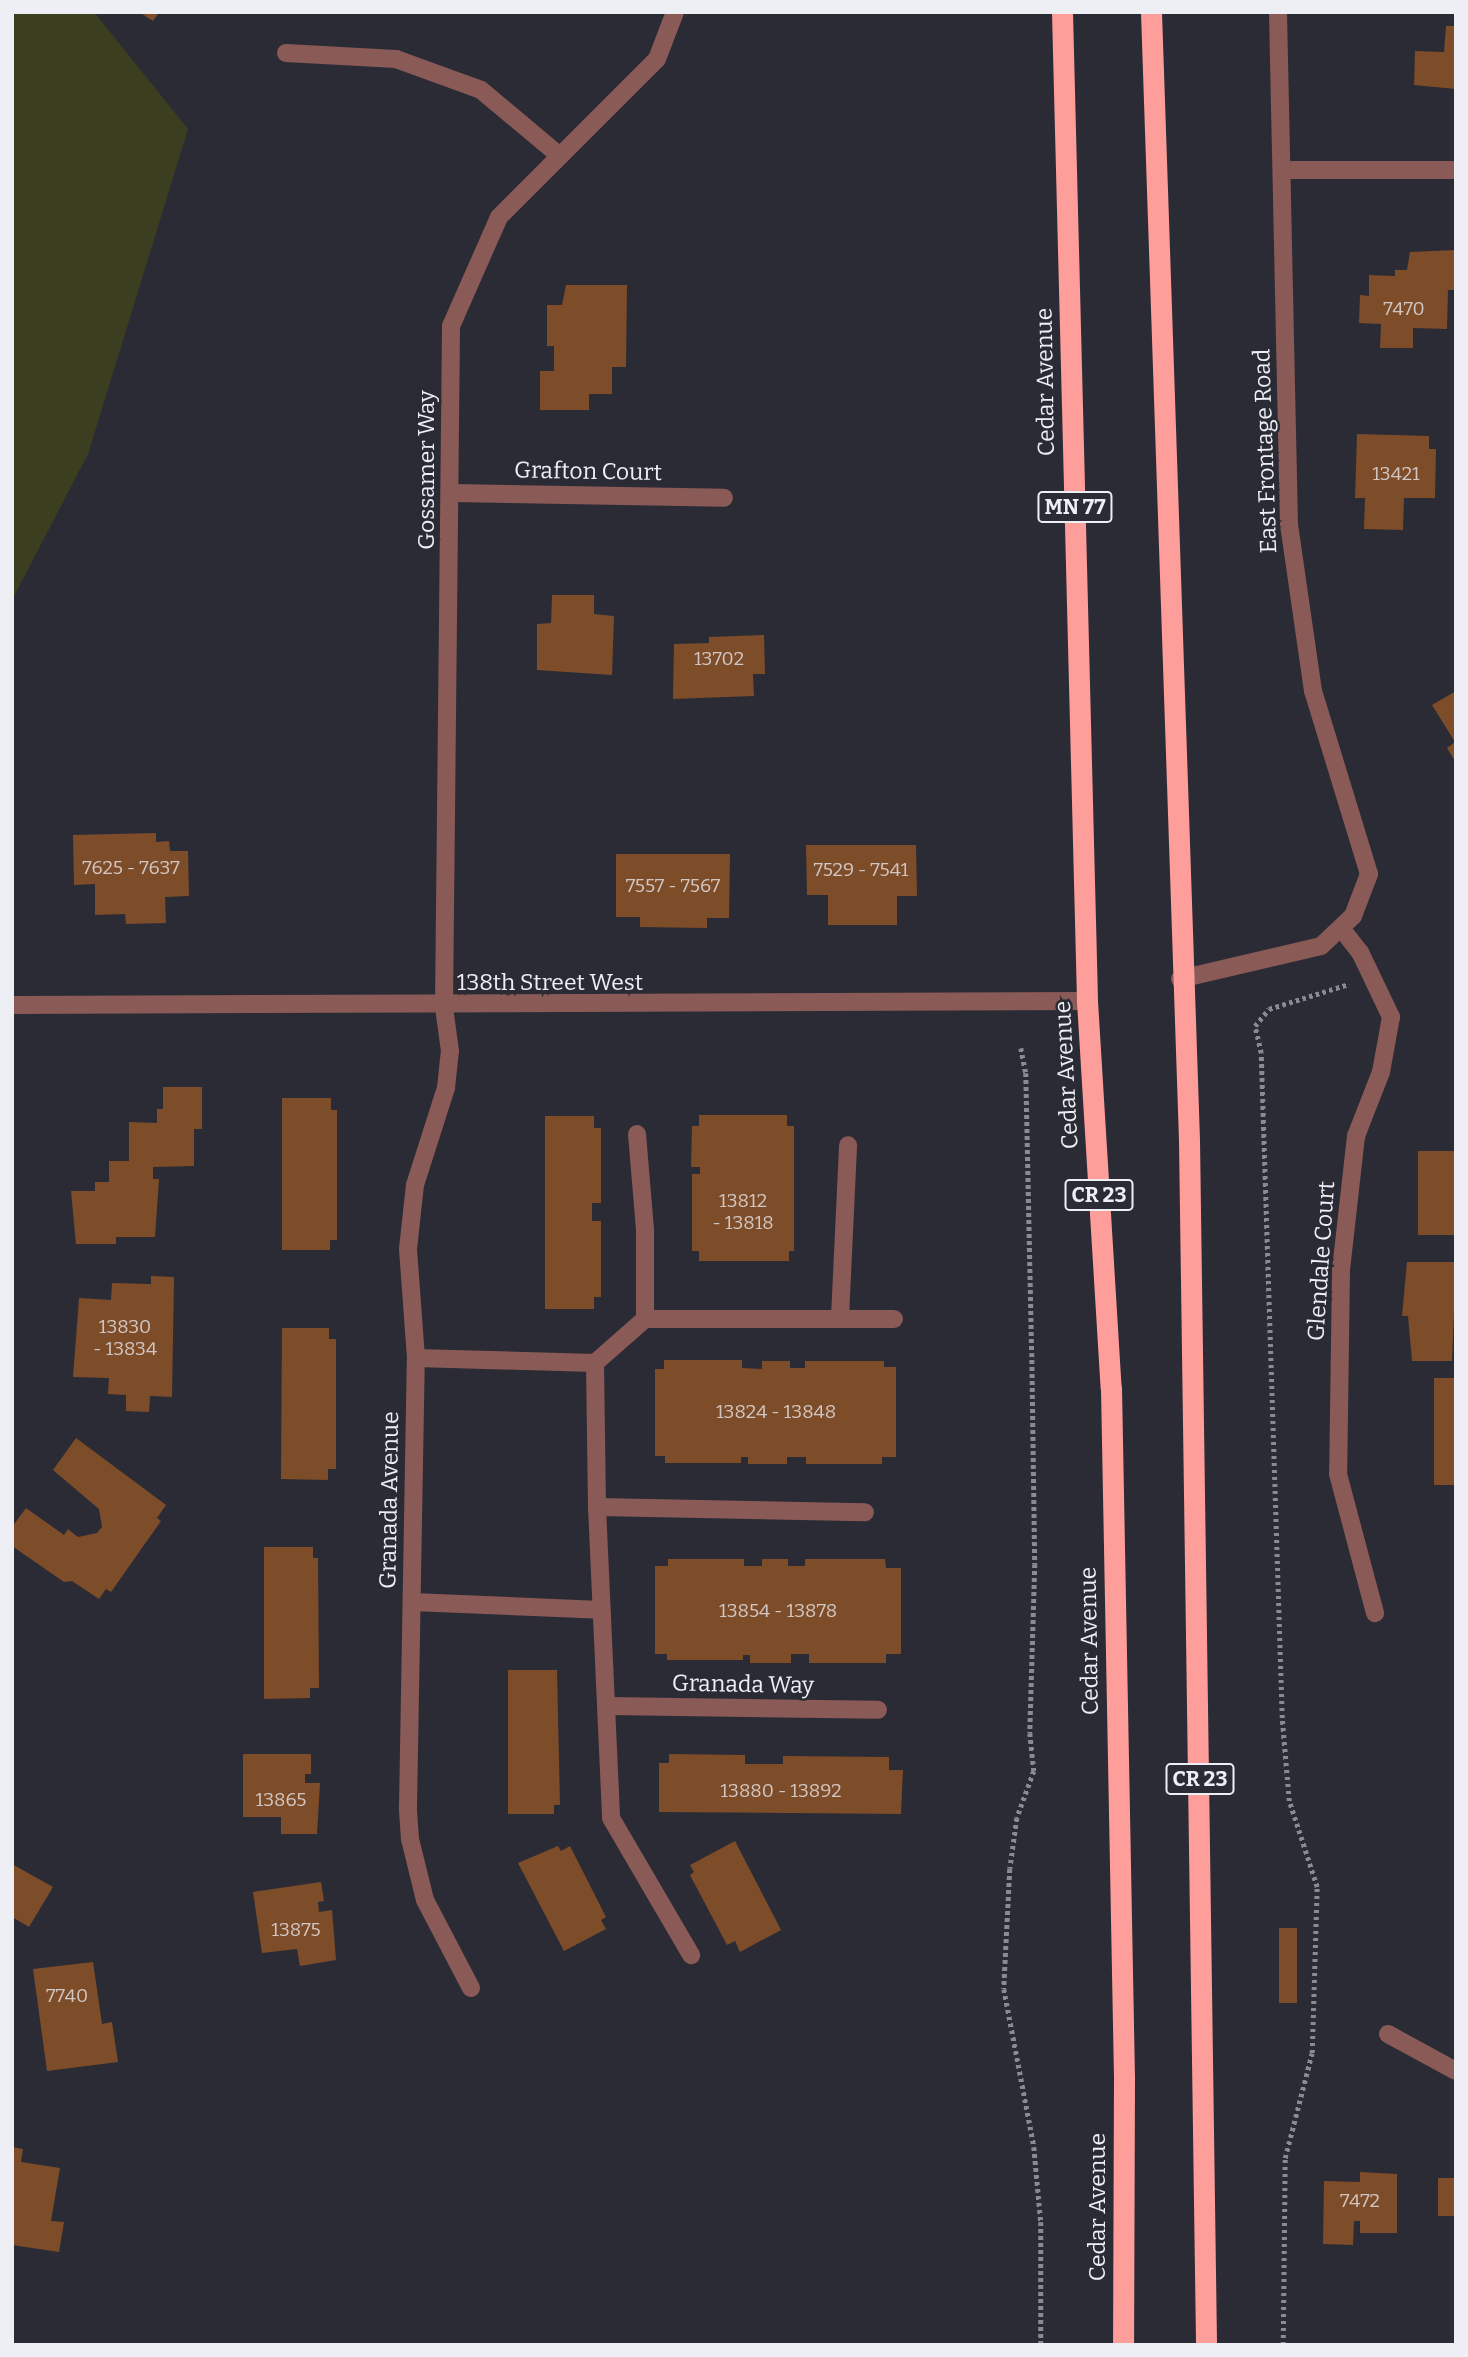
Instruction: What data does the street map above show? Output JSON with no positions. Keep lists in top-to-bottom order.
{
  "streets": {
    "highway": ["Cedar Avenue", "MN 77", "CR 23"],
    "street": [
      "East Frontage Road",
      "Gossamer Way",
      "Grafton Court",
      "138th Street West",
      "Glendale Court",
      "Granada Avenue",
      "Granada Way"
    ]
  },
  "crossings": [
    ["Cedar Avenue", "138th Street West"],
    ["East Frontage Road", "CR 23"],
    ["East Frontage Road", "Glendale Court"],
    ["Gossamer Way", "Grafton Court"],
    ["Gossamer Way", "138th Street West"],
    ["Gossamer Way", "Granada Avenue"],
    ["138th Street West", "Granada Avenue"]
  ],
  "house_numbers": [
    "7470",
    "13421",
    "13702",
    "7625 - 7637",
    "7529 - 7541",
    "7557 - 7567",
    "13812 - 13818",
    "13830 - 13834",
    "13824 - 13848",
    "13854 - 13878",
    "13880 - 13892",
    "13865",
    "13875",
    "7740",
    "7472"
  ]
}
